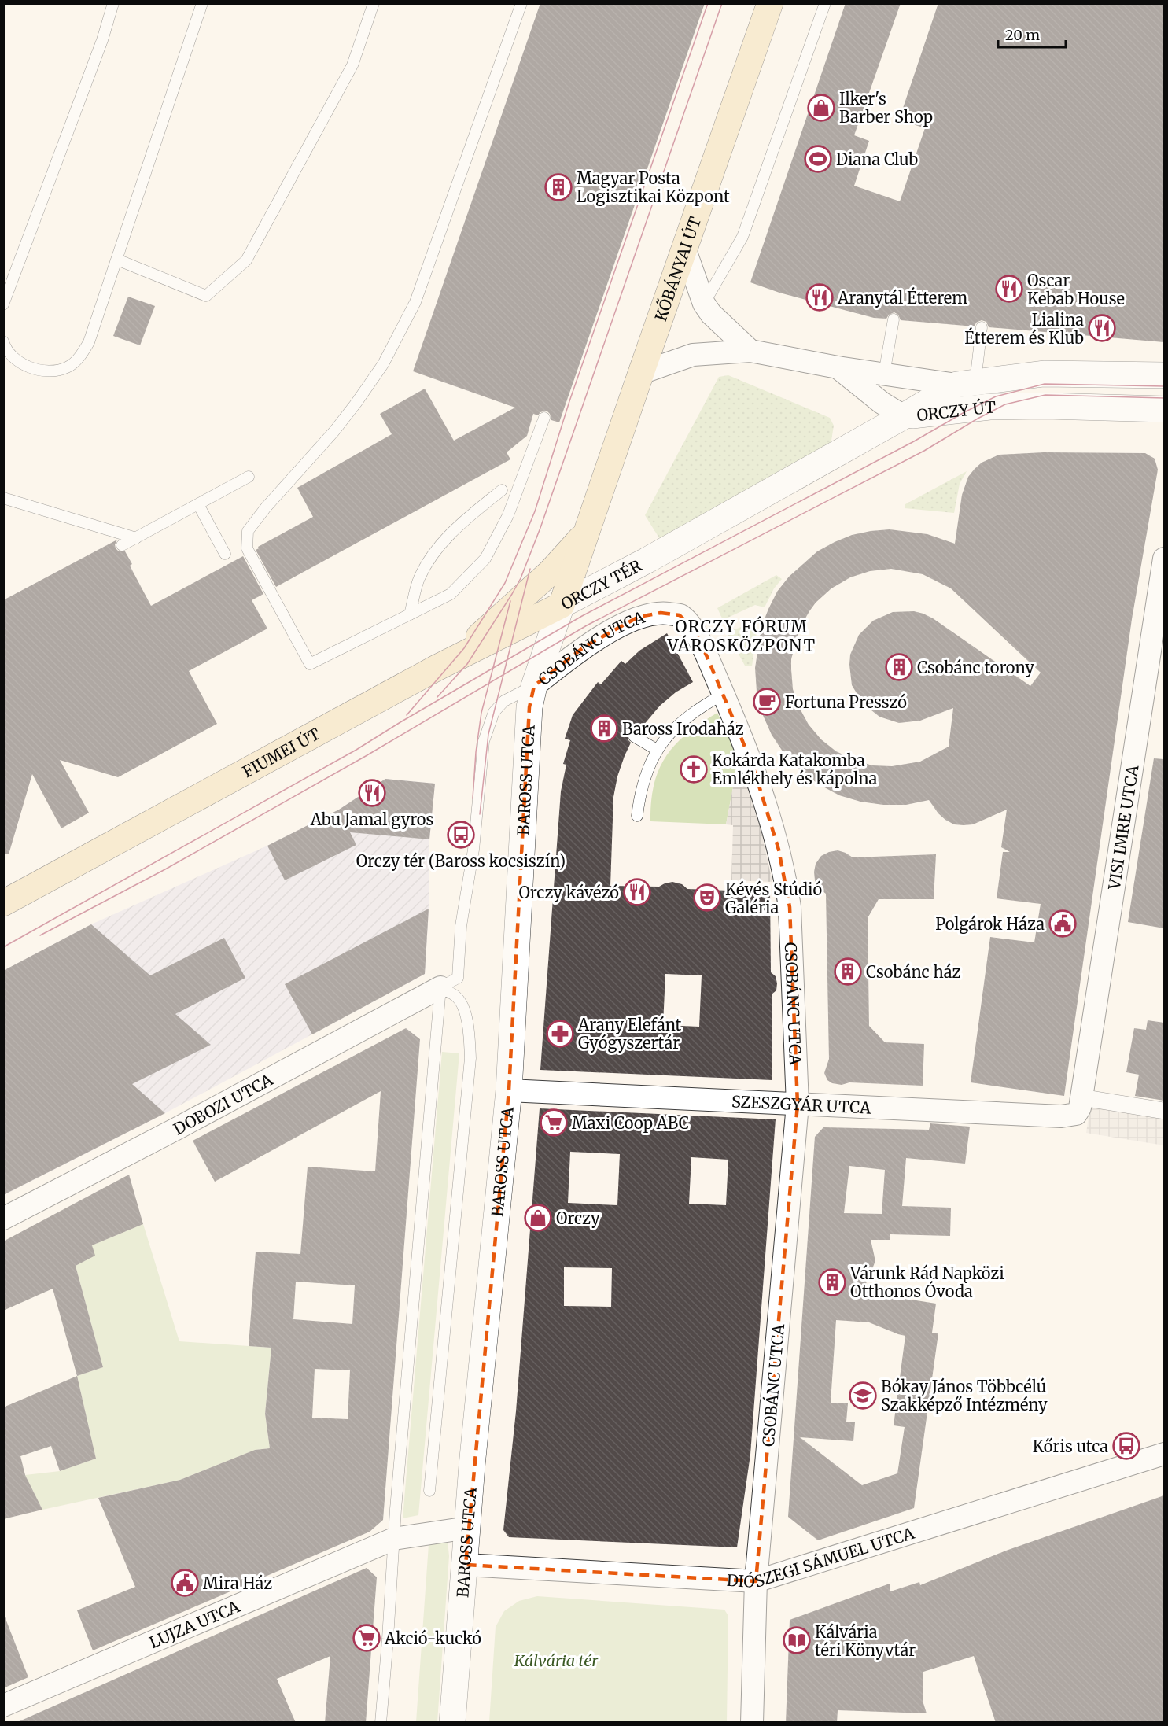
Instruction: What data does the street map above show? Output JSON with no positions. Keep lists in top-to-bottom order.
{
  "streets": {
    "main road": ["KŐBÁNYAI ÚT", "ORCZY TÉR", "FIUMEI ÚT"],
    "street": [
      "ORCZY ÚT",
      "CSOBÁNC UTCA",
      "BAROSS UTCA",
      "VISI IMRE UTCA",
      "DOBOZI UTCA",
      "SZESZGYÁR UTCA",
      "DIÓSZEGI SÁMUEL UTCA",
      "LUJZA UTCA"
    ]
  },
  "crossings": [
    ["KŐBÁNYAI ÚT", "ORCZY TÉR"],
    ["ORCZY ÚT", "ORCZY TÉR"],
    ["ORCZY TÉR", "FIUMEI ÚT"],
    ["ORCZY TÉR", "BAROSS UTCA"],
    ["CSOBÁNC UTCA", "BAROSS UTCA"],
    ["CSOBÁNC UTCA", "SZESZGYÁR UTCA"],
    ["CSOBÁNC UTCA", "DIÓSZEGI SÁMUEL UTCA"],
    ["FIUMEI ÚT", "BAROSS UTCA"],
    ["BAROSS UTCA", "SZESZGYÁR UTCA"],
    ["BAROSS UTCA", "DIÓSZEGI SÁMUEL UTCA"],
    ["BAROSS UTCA", "LUJZA UTCA"],
    ["VISI IMRE UTCA", "SZESZGYÁR UTCA"]
  ],
  "districts": ["ORCZY FÓRUM VÁROSKÖZPONT"],
  "parks": ["Kálvária tér"],
  "places": {
    "shop": ["Ilker's Barber Shop", "Orczy"],
    "sports": ["Diana Club"],
    "building": [
      "Magyar Posta Logisztikai Központ",
      "Csobánc torony",
      "Baross Irodaház",
      "Csobánc ház",
      "Várunk Rád Napközi Otthonos Óvoda"
    ],
    "restaurant": [
      "Oscar Kebab House",
      "Aranytál Étterem",
      "Lialina Étterem és Klub",
      "Abu Jamal gyros",
      "Orczy kávézó"
    ],
    "cafe": ["Fortuna Presszó"],
    "church": ["Kokárda Katakomba Emlékhely és kápolna"],
    "bus stop": ["Orczy tér (Baross kocsiszín)", "Kőris utca"],
    "theatre": ["Kévés Stúdió Galéria"],
    "public building": ["Polgárok Háza", "Mira Ház"],
    "pharmacy": ["Arany Elefánt Gyógyszertár"],
    "supermarket": ["Maxi Coop ABC", "Akció-kuckó"],
    "school or university": ["Bókay János Többcélú Szakképző Intézmény"],
    "library": ["Kálvária téri Könyvtár"]
  },
  "scale_bar": "20 m"
}
